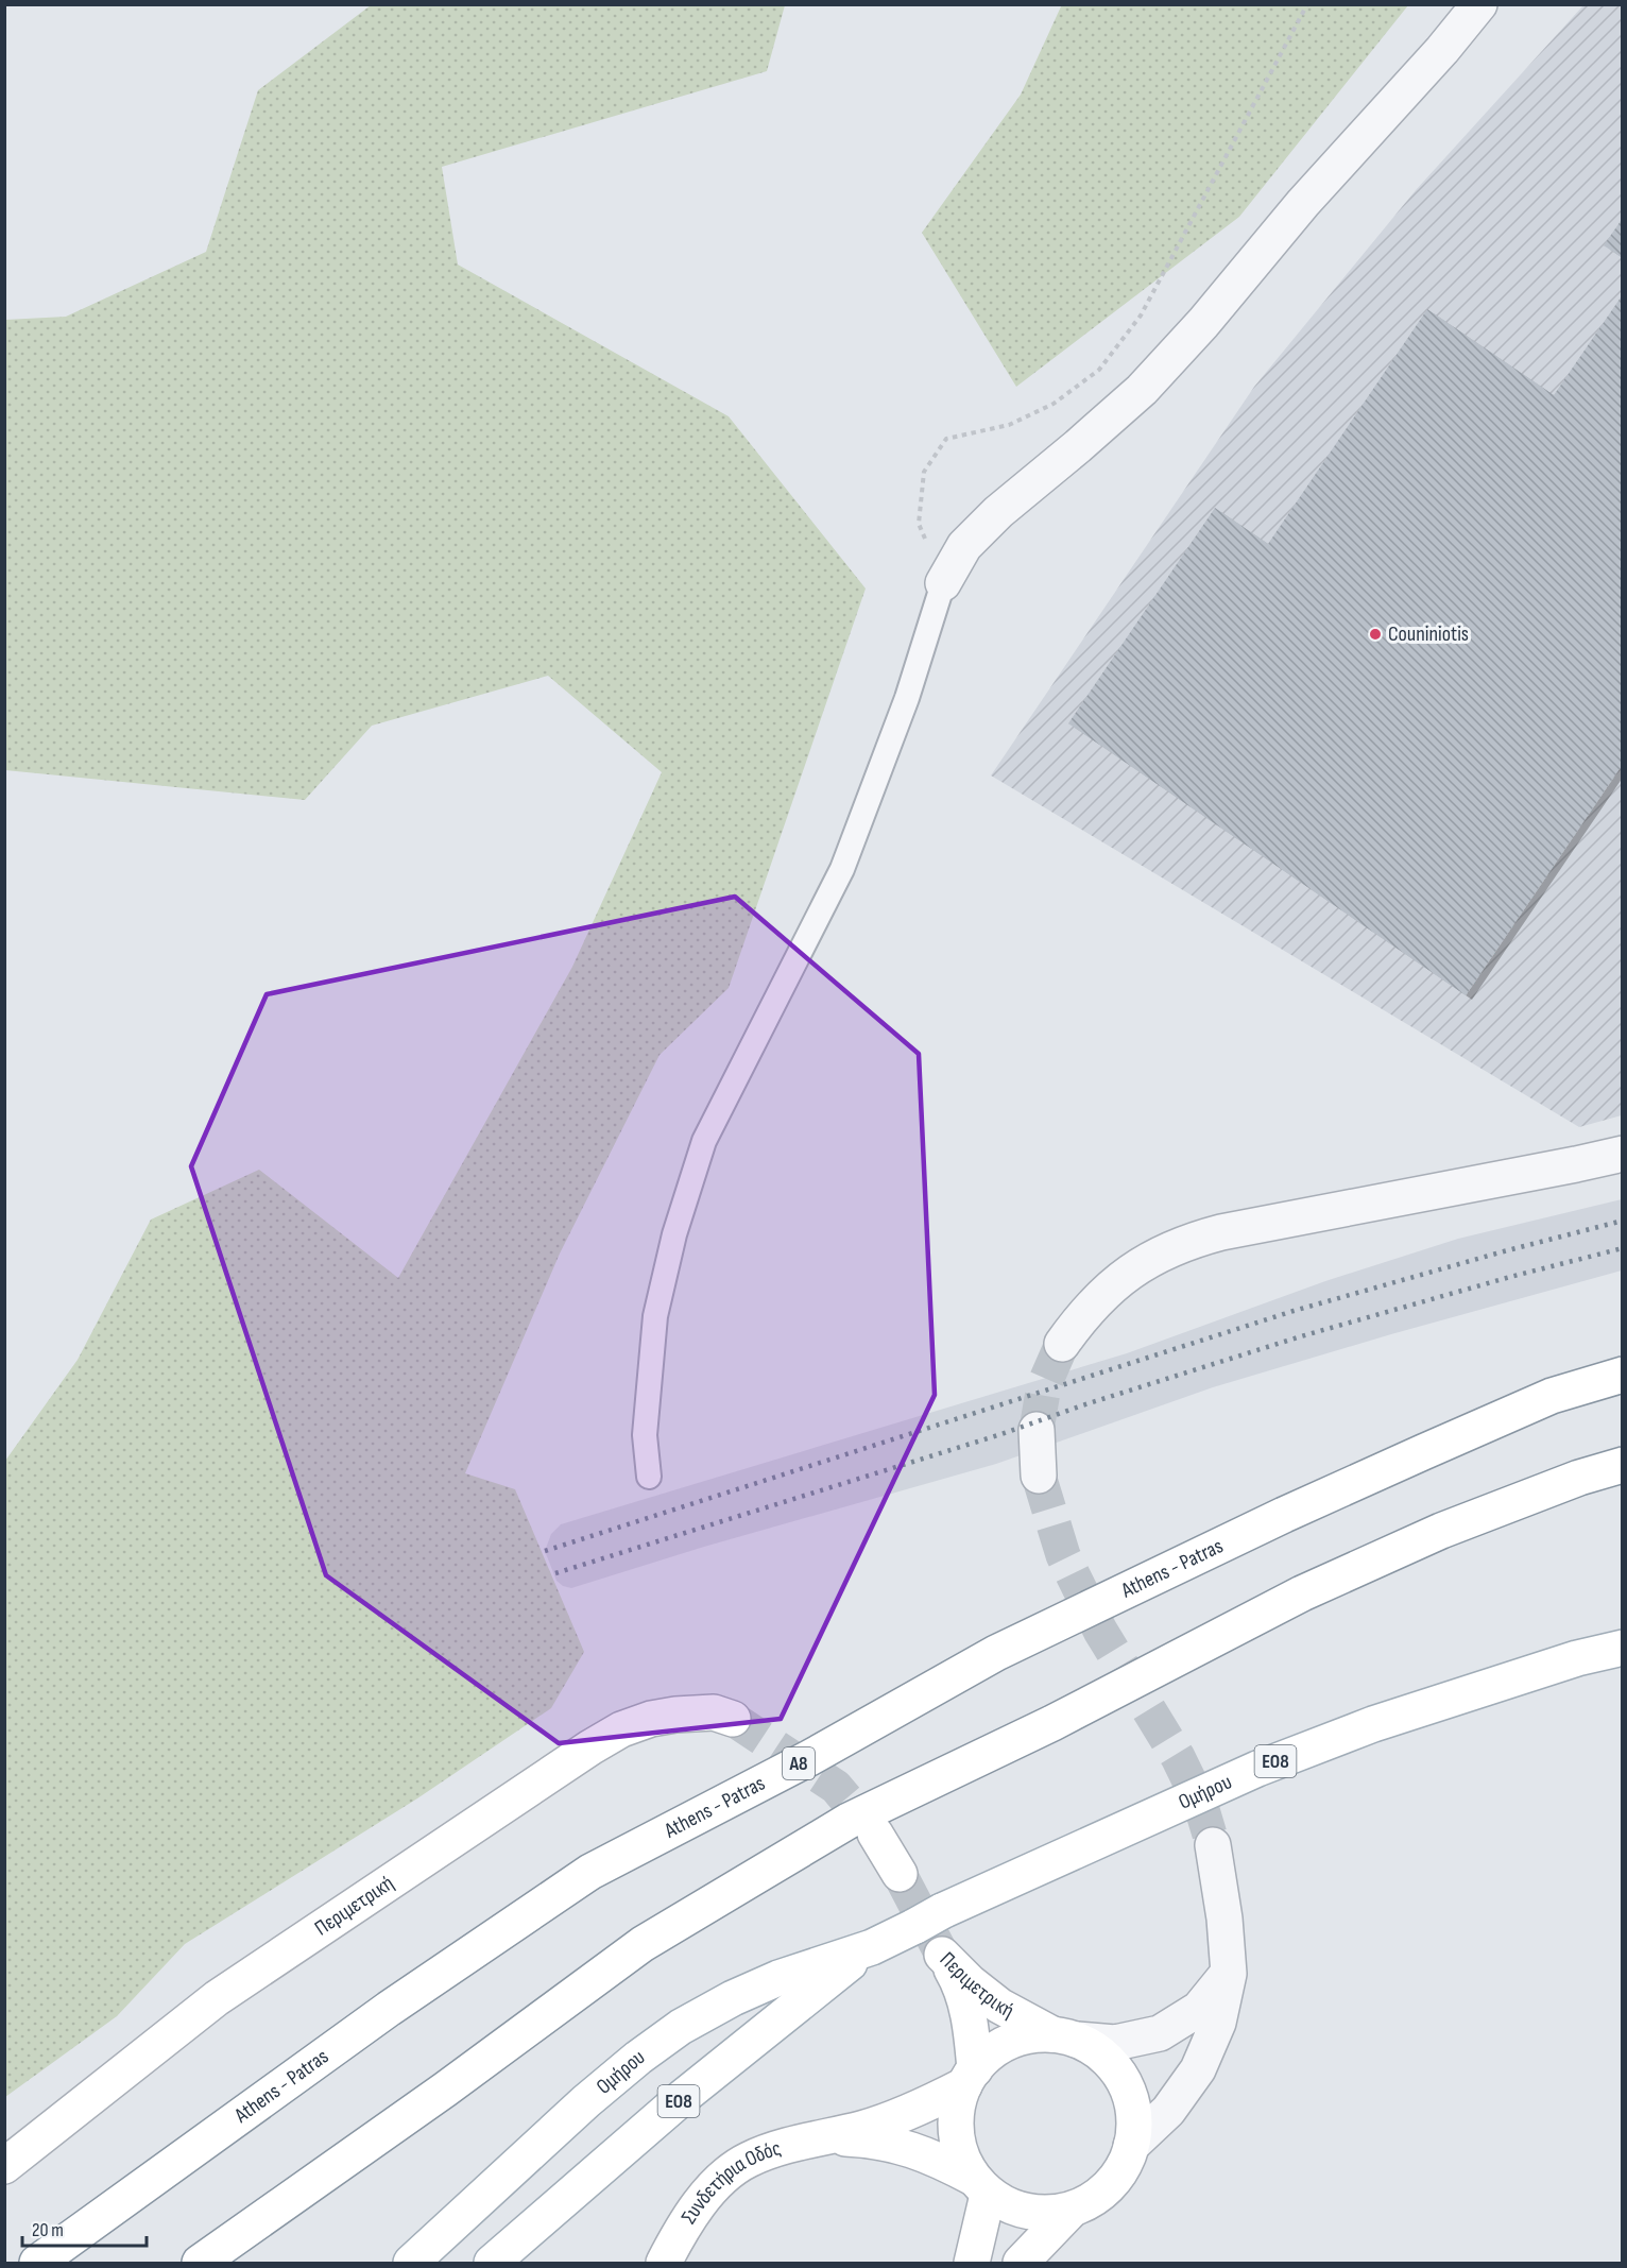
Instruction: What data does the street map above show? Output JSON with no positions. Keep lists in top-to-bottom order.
{
  "streets": {
    "main road": [
      "Athens - Patras",
      "ΕΟ8",
      "Α8",
      "Ομήρου",
      "Περιμετρική",
      "Συνδετήρια Οδός"
    ]
  },
  "crossings": [
    ["Περιμετρική", "Συνδετήρια Οδός"]
  ],
  "places": ["Couniniotis"],
  "scale_bar": "20 m"
}
